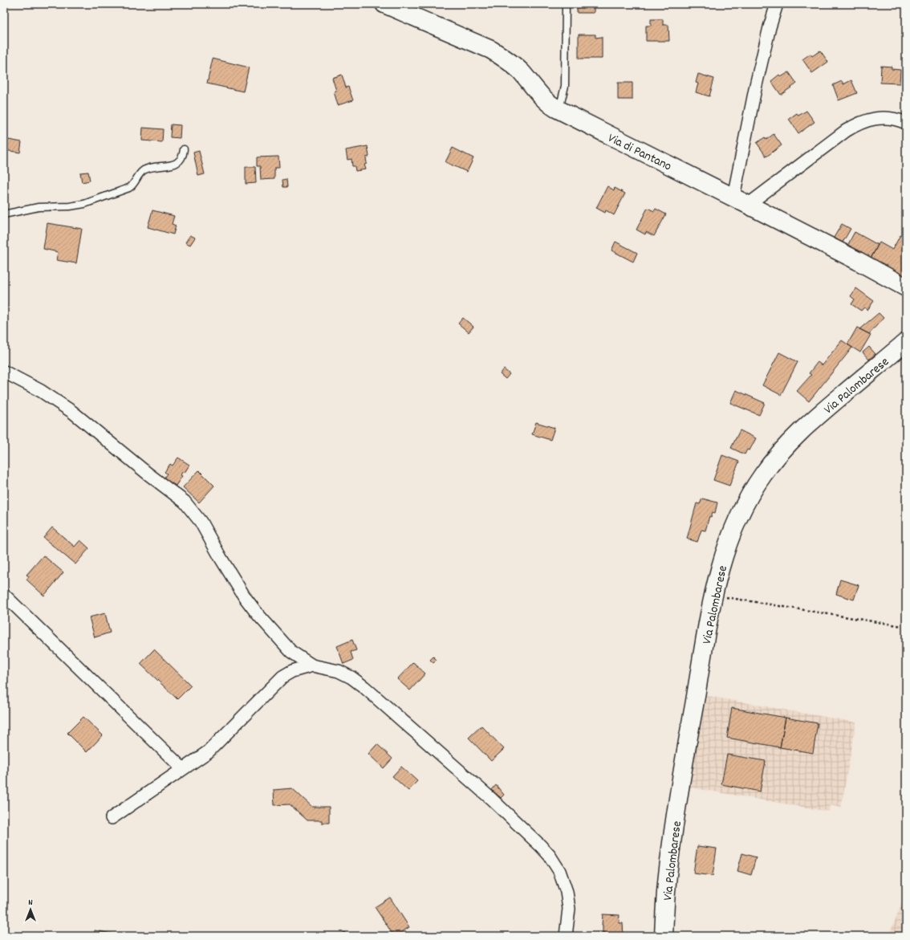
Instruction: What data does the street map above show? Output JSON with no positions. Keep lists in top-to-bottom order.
{
  "streets": {
    "main road": ["Via di Pantano", "Via Palombarese"]
  },
  "north": "top"
}
